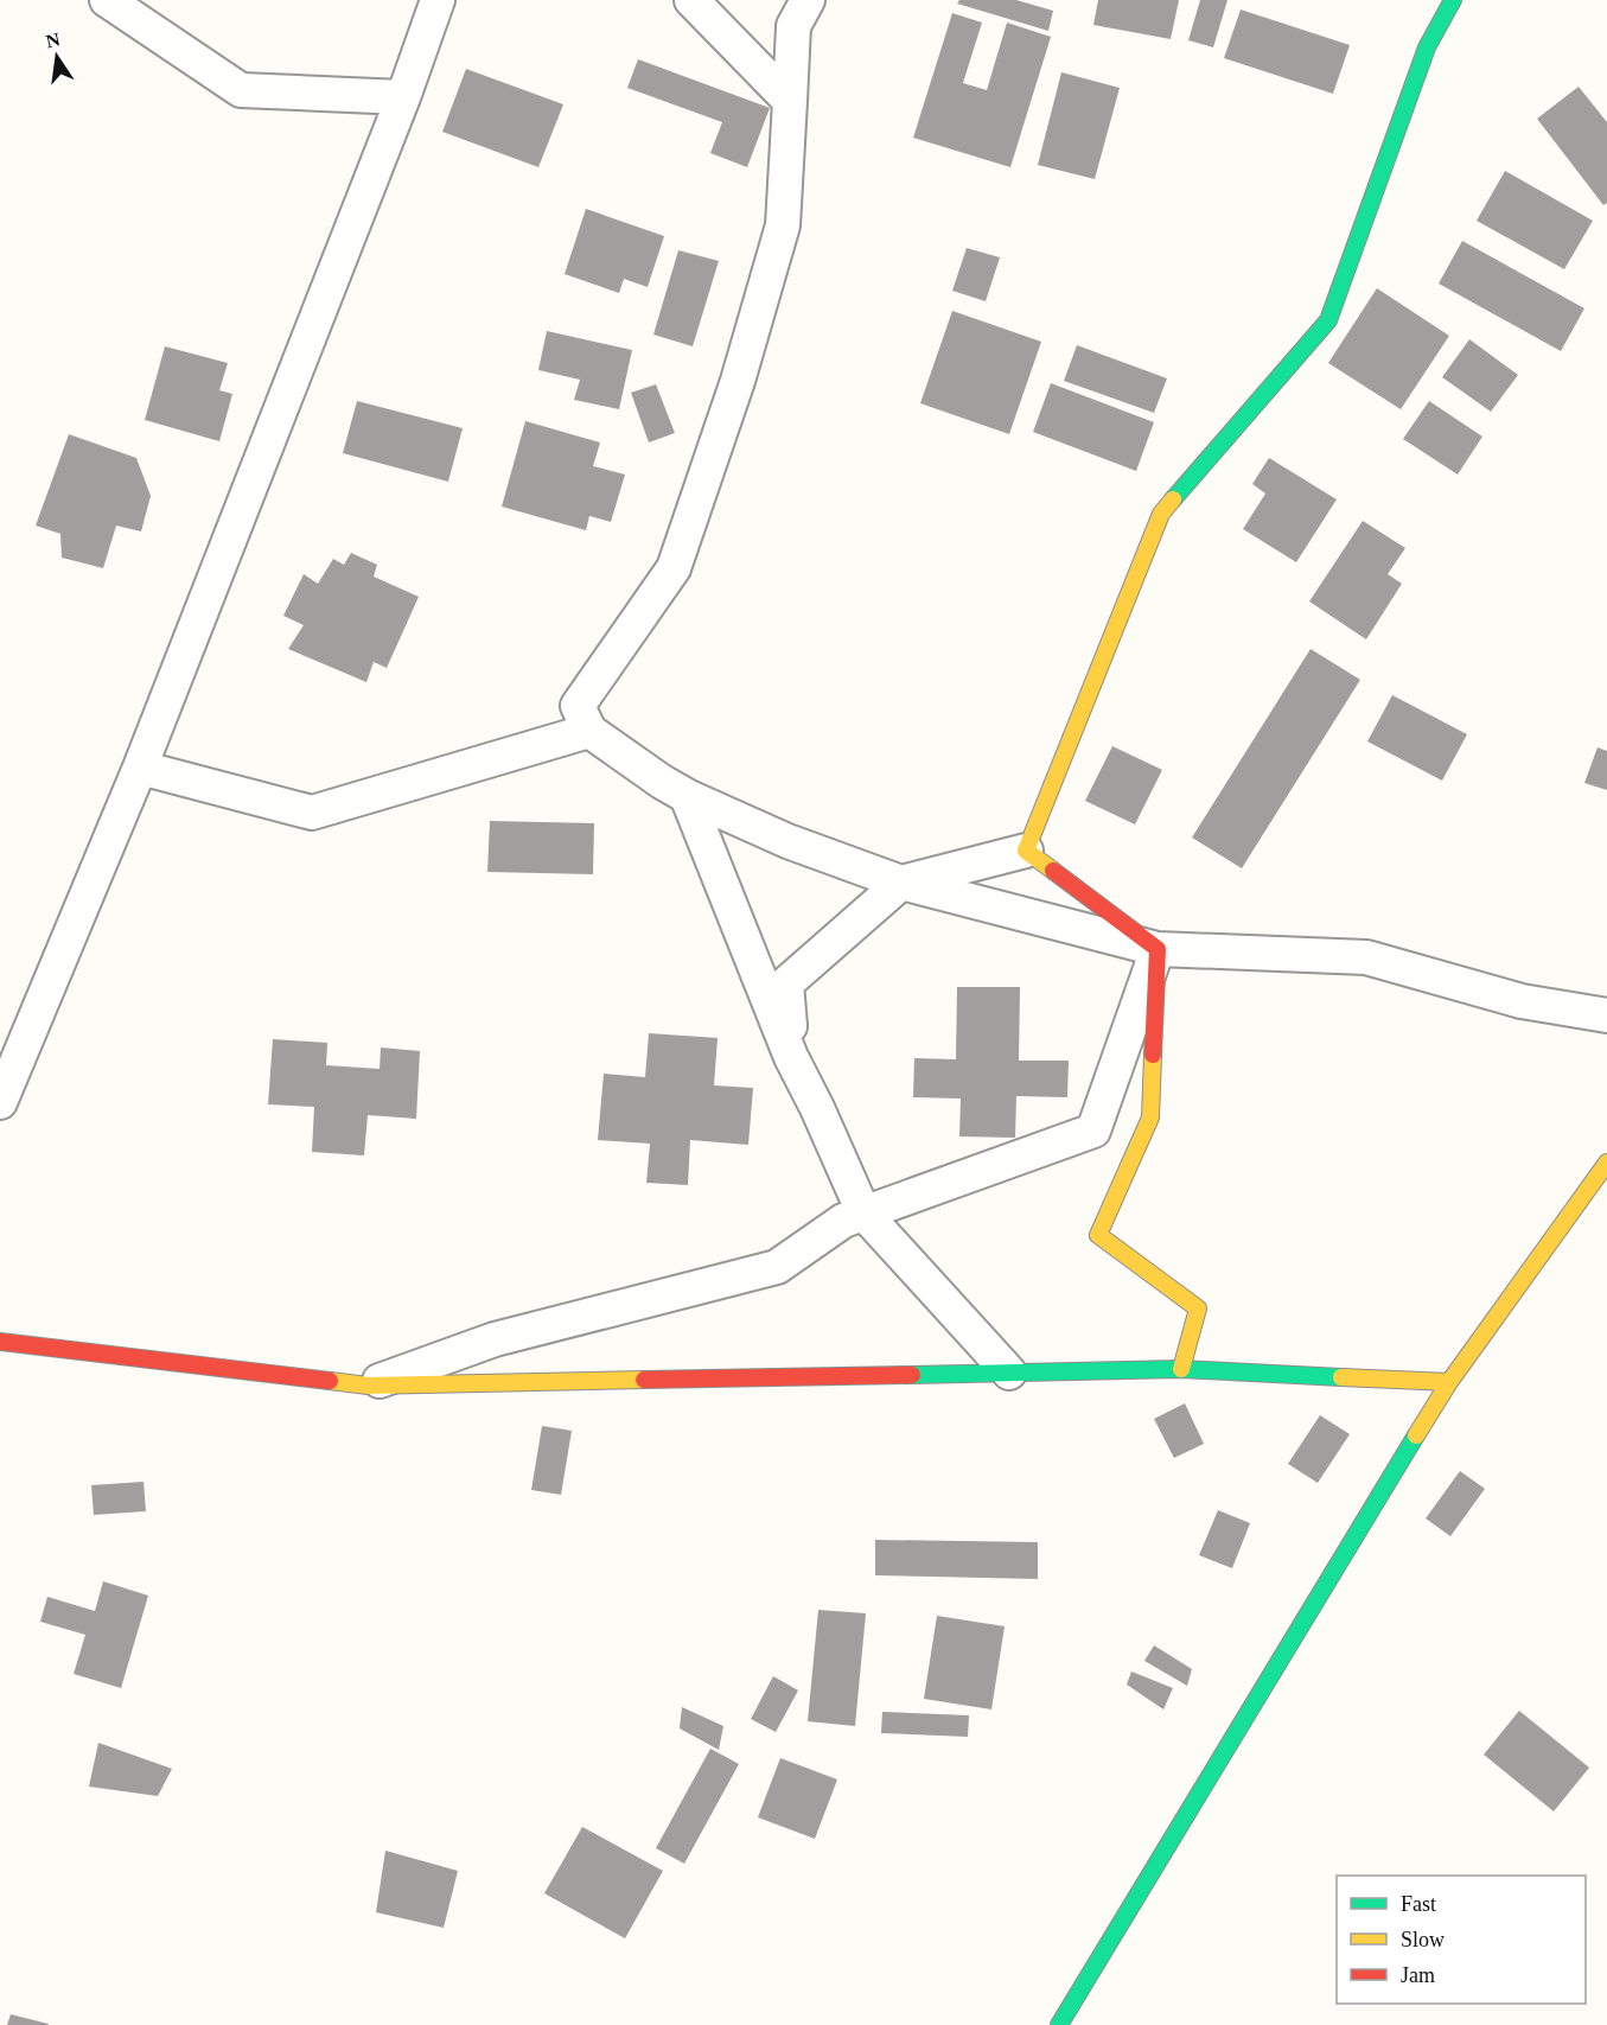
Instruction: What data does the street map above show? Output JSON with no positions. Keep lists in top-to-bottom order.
{
  "legend": ["Fast", "Slow", "Jam"],
  "north": "top"
}
